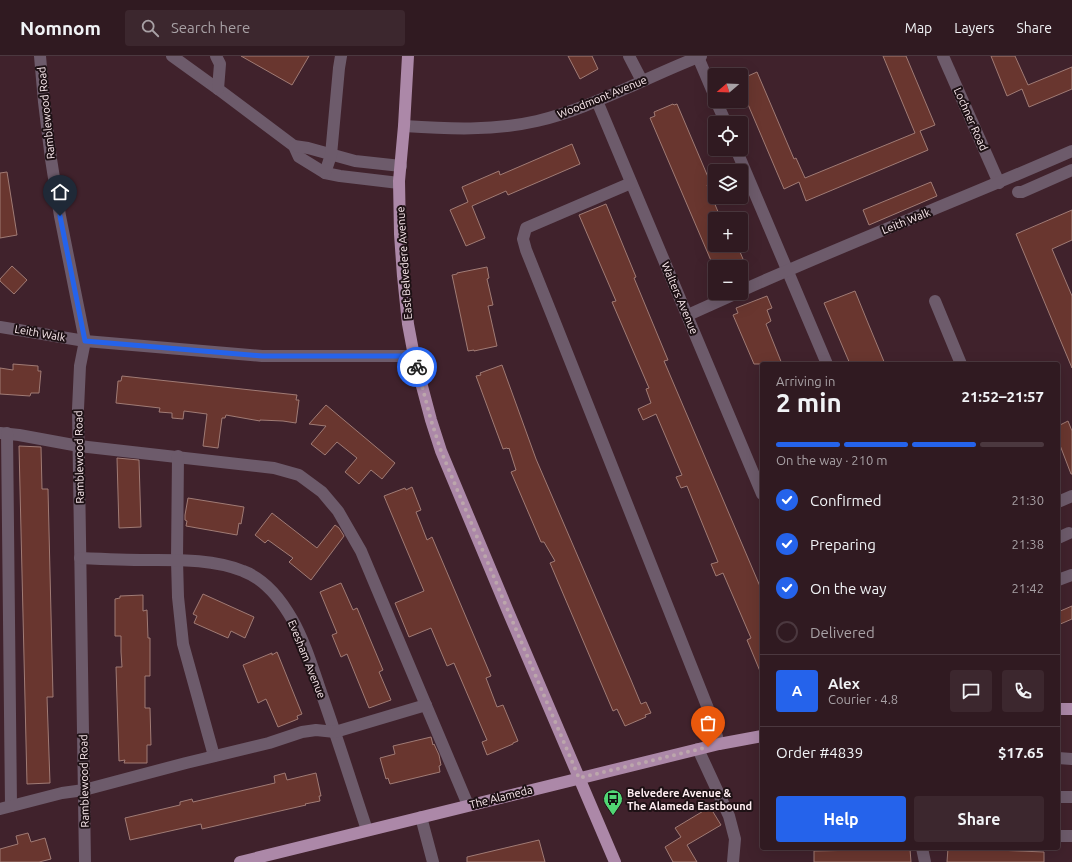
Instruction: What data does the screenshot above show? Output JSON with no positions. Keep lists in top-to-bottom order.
{
  "streets": {
    "main road": ["East Belvedere Avenue", "The Alameda"],
    "street": [
      "Woodmont Avenue",
      "Ramblewood Road",
      "Lochner Road",
      "Leith Walk",
      "Walters Avenue",
      "Evesham Avenue"
    ]
  },
  "crossings": [
    ["Woodmont Avenue", "East Belvedere Avenue"],
    ["Woodmont Avenue", "Walters Avenue"],
    ["Ramblewood Road", "Leith Walk"],
    ["Ramblewood Road", "Evesham Avenue"],
    ["Lochner Road", "Leith Walk"],
    ["Leith Walk", "East Belvedere Avenue"],
    ["East Belvedere Avenue", "The Alameda"],
    ["Evesham Avenue", "The Alameda"]
  ],
  "places": {
    "bus stop": ["Belvedere Avenue & The Alameda Eastbound"]
  },
  "north": "left",
  "page": {
    "header": "Nomnom",
    "search": "Search here",
    "nav": ["Map", "Layers", "Share"],
    "map_buttons": ["+", "−"],
    "heading": ["2 min", "Arriving in", "21:52–21:57"],
    "panel": [
      "Alex",
      "Courier · 4.8",
      "Order #4839",
      "$17.65"
    ],
    "bar": "On the way · 210 m",
    "list": [
      ["Confirmed", "21:30"],
      ["Preparing", "21:38"],
      ["On the way", "21:42"],
      "Delivered"
    ],
    "round": "A",
    "buttons": ["Help", "Share"]
  }
}
